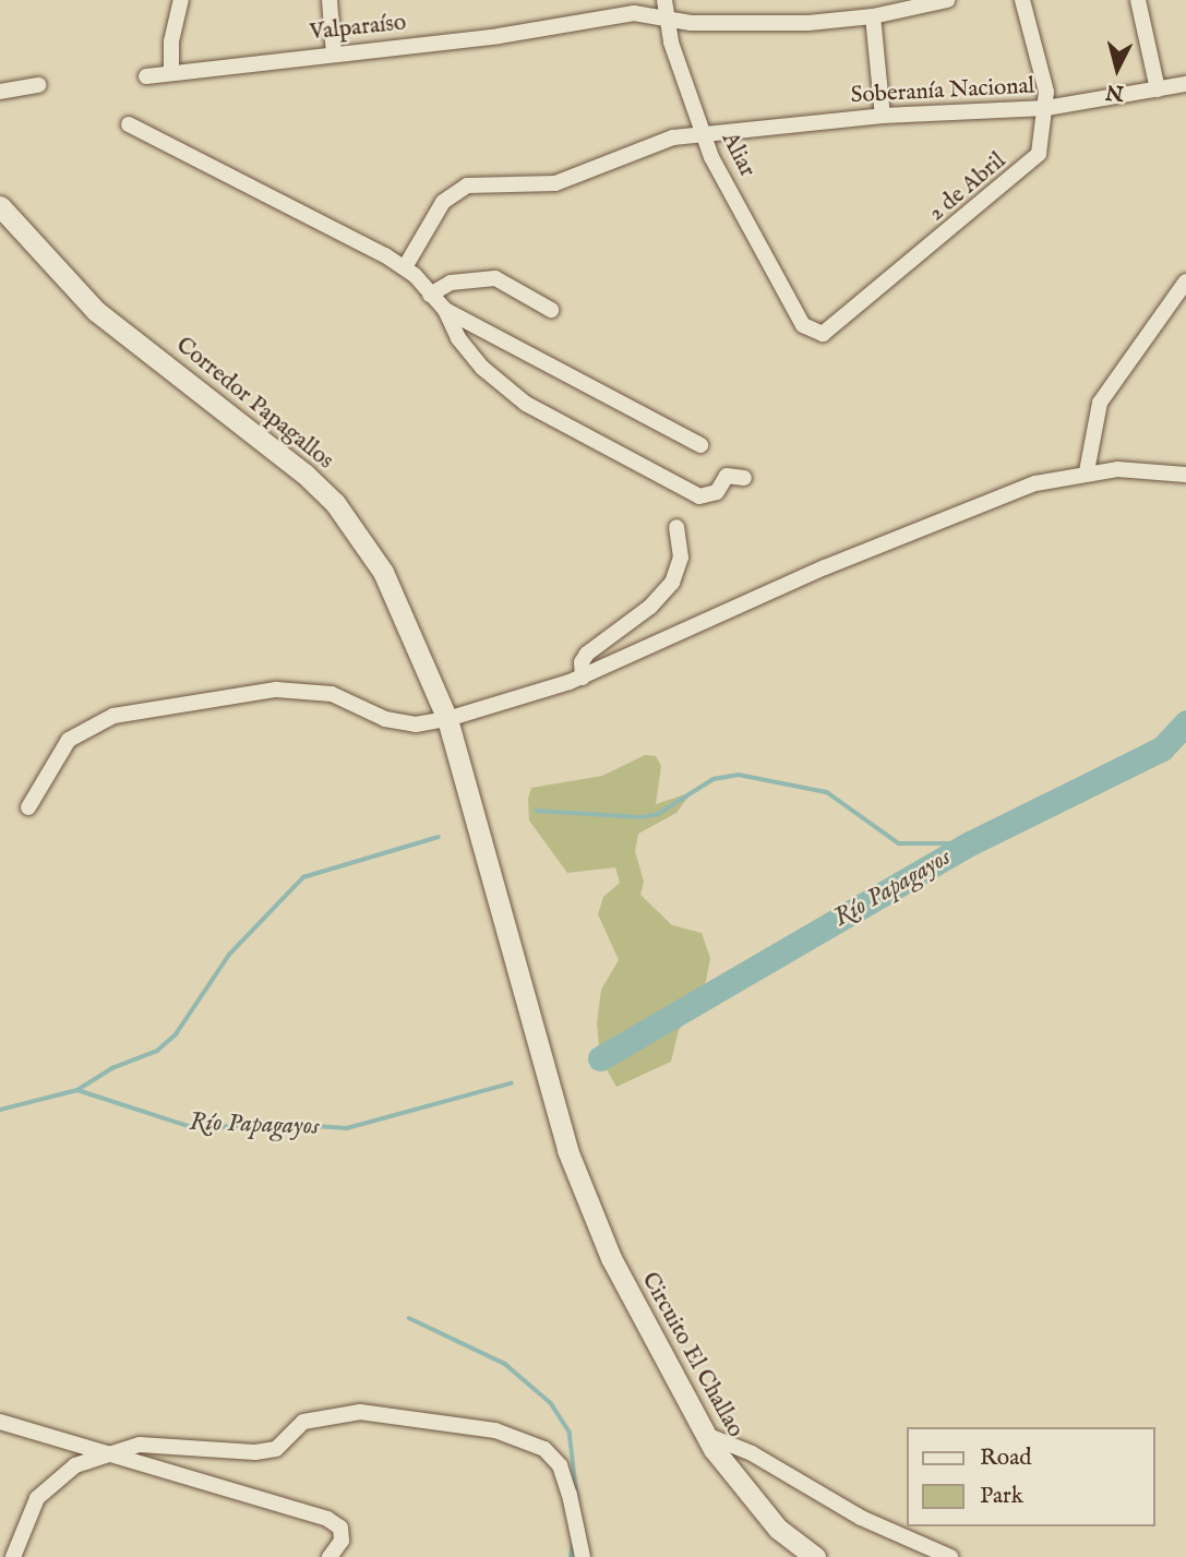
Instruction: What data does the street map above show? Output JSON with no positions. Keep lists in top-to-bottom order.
{
  "streets": {
    "main road": ["Corredor Papagallos", "Circuito El Challao"],
    "street": [
      "Valparaíso",
      "Soberanía Nacional",
      "Aliar",
      "2 de Abril"
    ]
  },
  "crossings": [
    ["Valparaíso", "Aliar"],
    ["Soberanía Nacional", "Aliar"],
    ["Soberanía Nacional", "2 de Abril"],
    ["Aliar", "2 de Abril"],
    ["Corredor Papagallos", "Circuito El Challao"]
  ],
  "water": ["Río Papagayos"],
  "legend": ["Road", "Park"],
  "north": "bottom"
}
